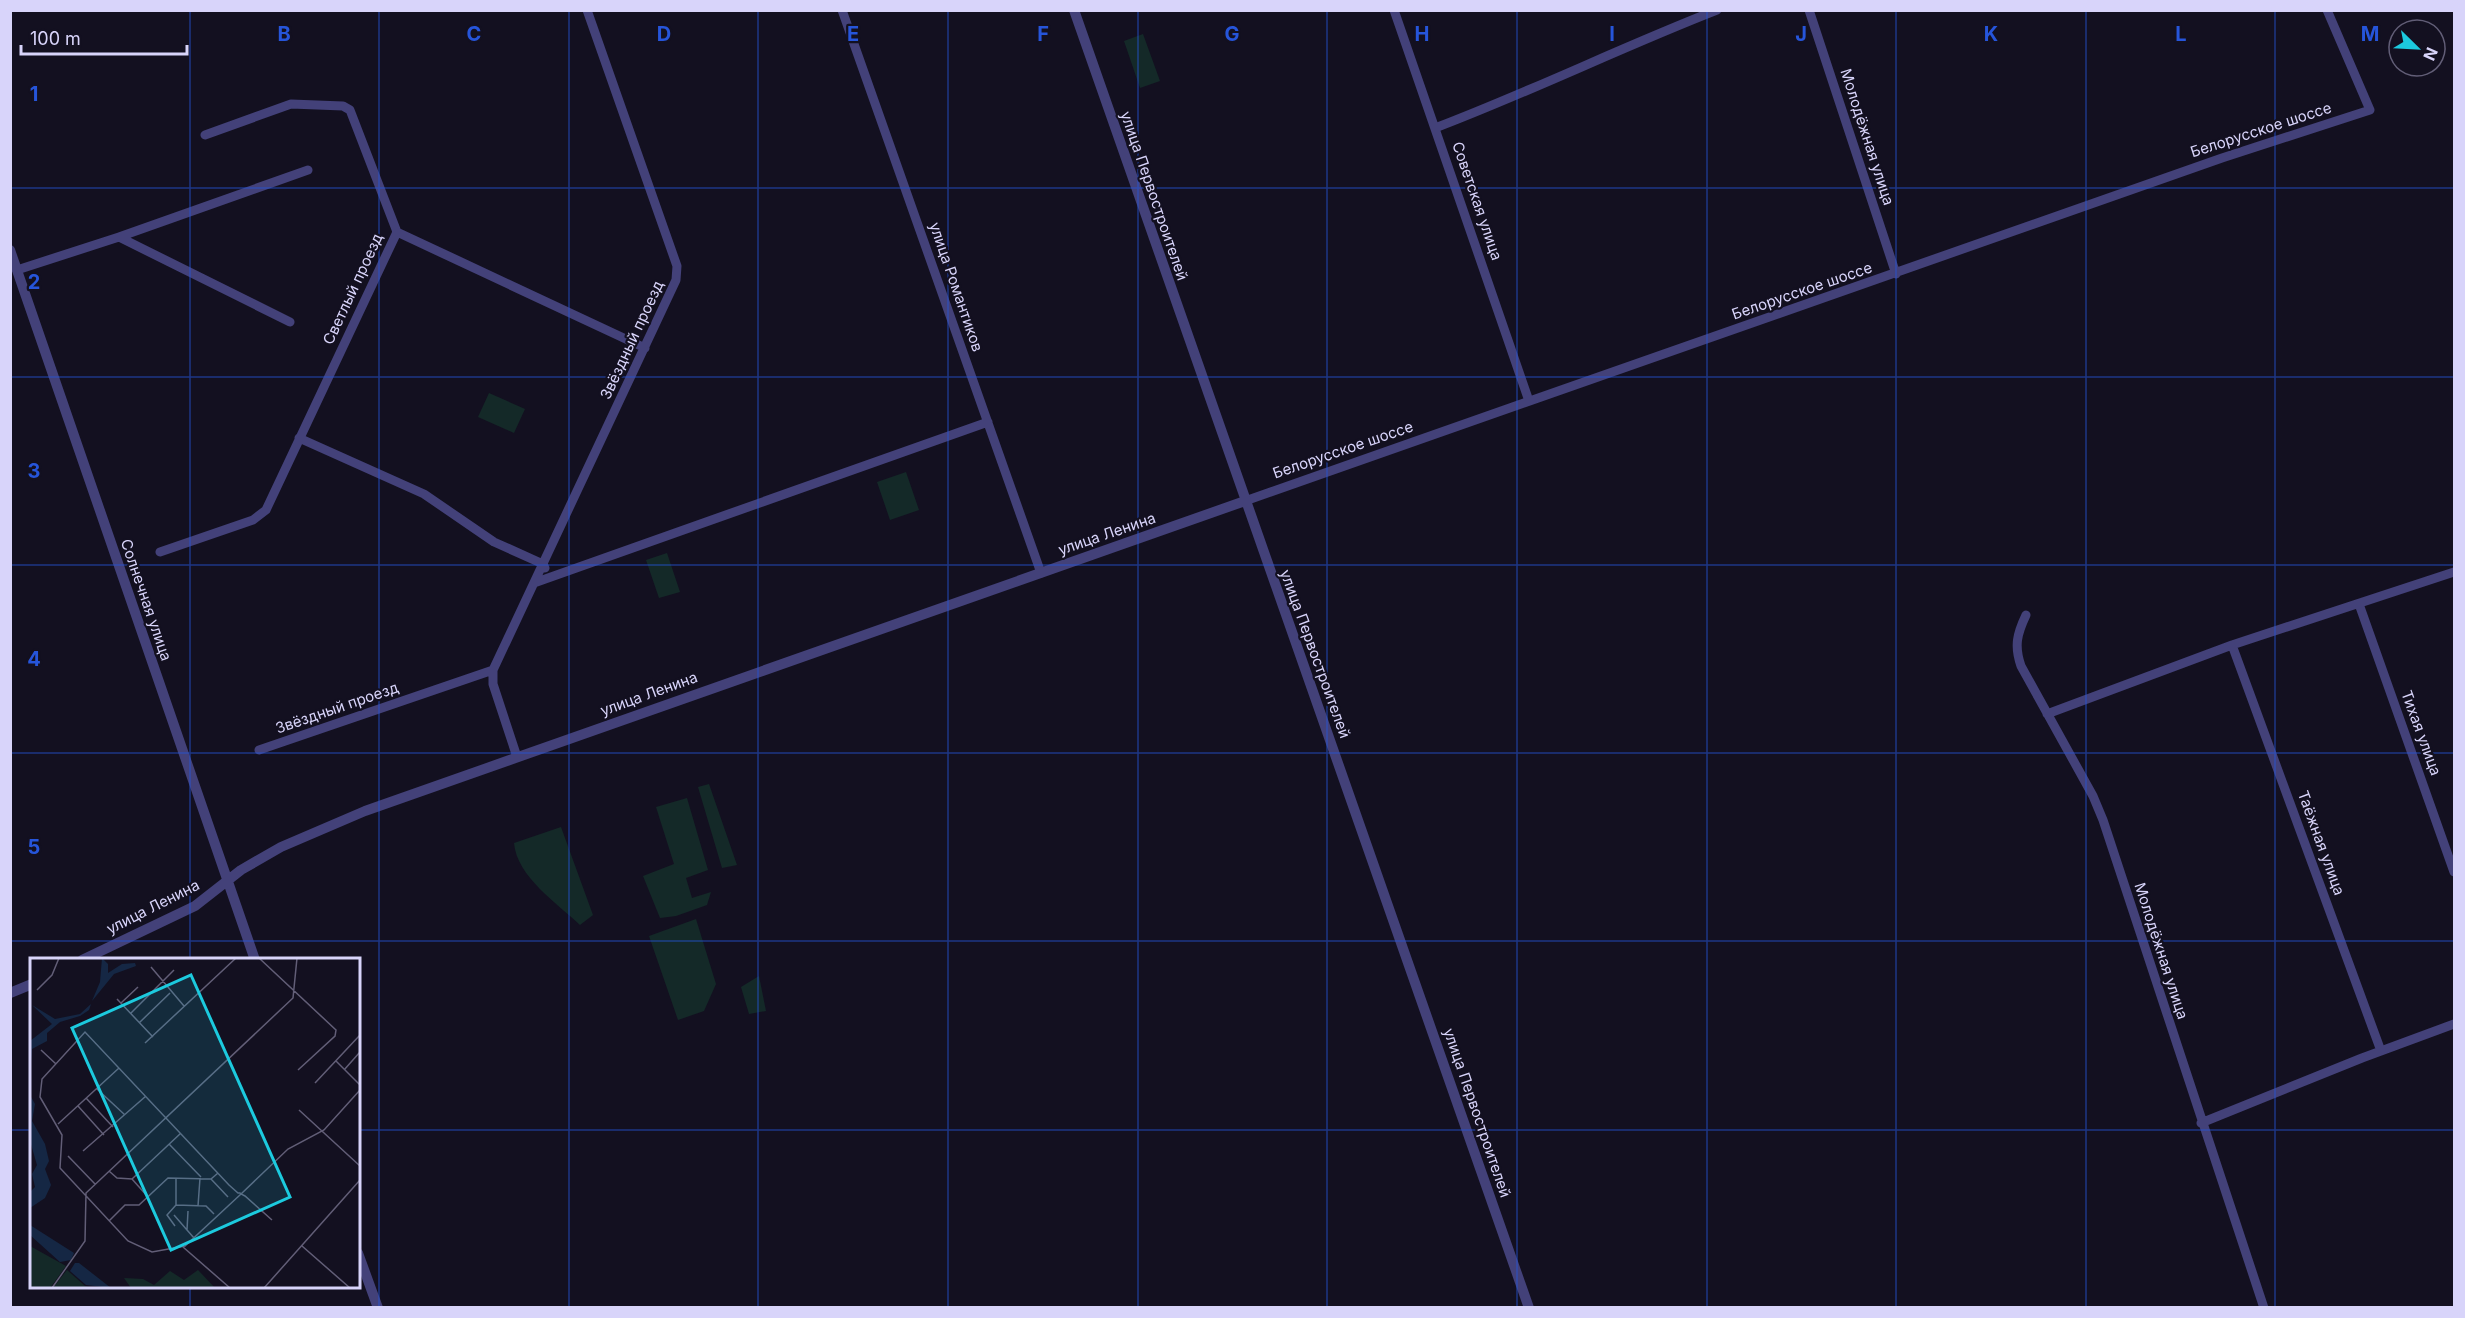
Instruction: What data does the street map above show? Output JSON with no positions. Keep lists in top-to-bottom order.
{
  "streets": {
    "street": [
      "Белорусское шоссе",
      "Молодёжная улица",
      "улица Первостроителей",
      "Советская улица",
      "улица Романтиков",
      "Светлый проезд",
      "Звёздный проезд",
      "улица Ленина",
      "Солнечная улица",
      "Тихая улица",
      "Таёжная улица"
    ]
  },
  "crossings": [
    ["Белорусское шоссе", "Молодёжная улица"],
    ["Белорусское шоссе", "улица Первостроителей"],
    ["Белорусское шоссе", "Советская улица"],
    ["Белорусское шоссе", "улица Ленина"],
    ["улица Первостроителей", "улица Ленина"],
    ["улица Романтиков", "улица Ленина"],
    ["улица Ленина", "Солнечная улица"]
  ],
  "scale_bar": "100 m",
  "north": "bottom right",
  "grid": {
    "columns": [
      "B",
      "C",
      "D",
      "E",
      "F",
      "G",
      "H",
      "I",
      "J",
      "K",
      "L",
      "M"
    ],
    "rows": [
      "1",
      "2",
      "3",
      "4",
      "5"
    ]
  }
}
